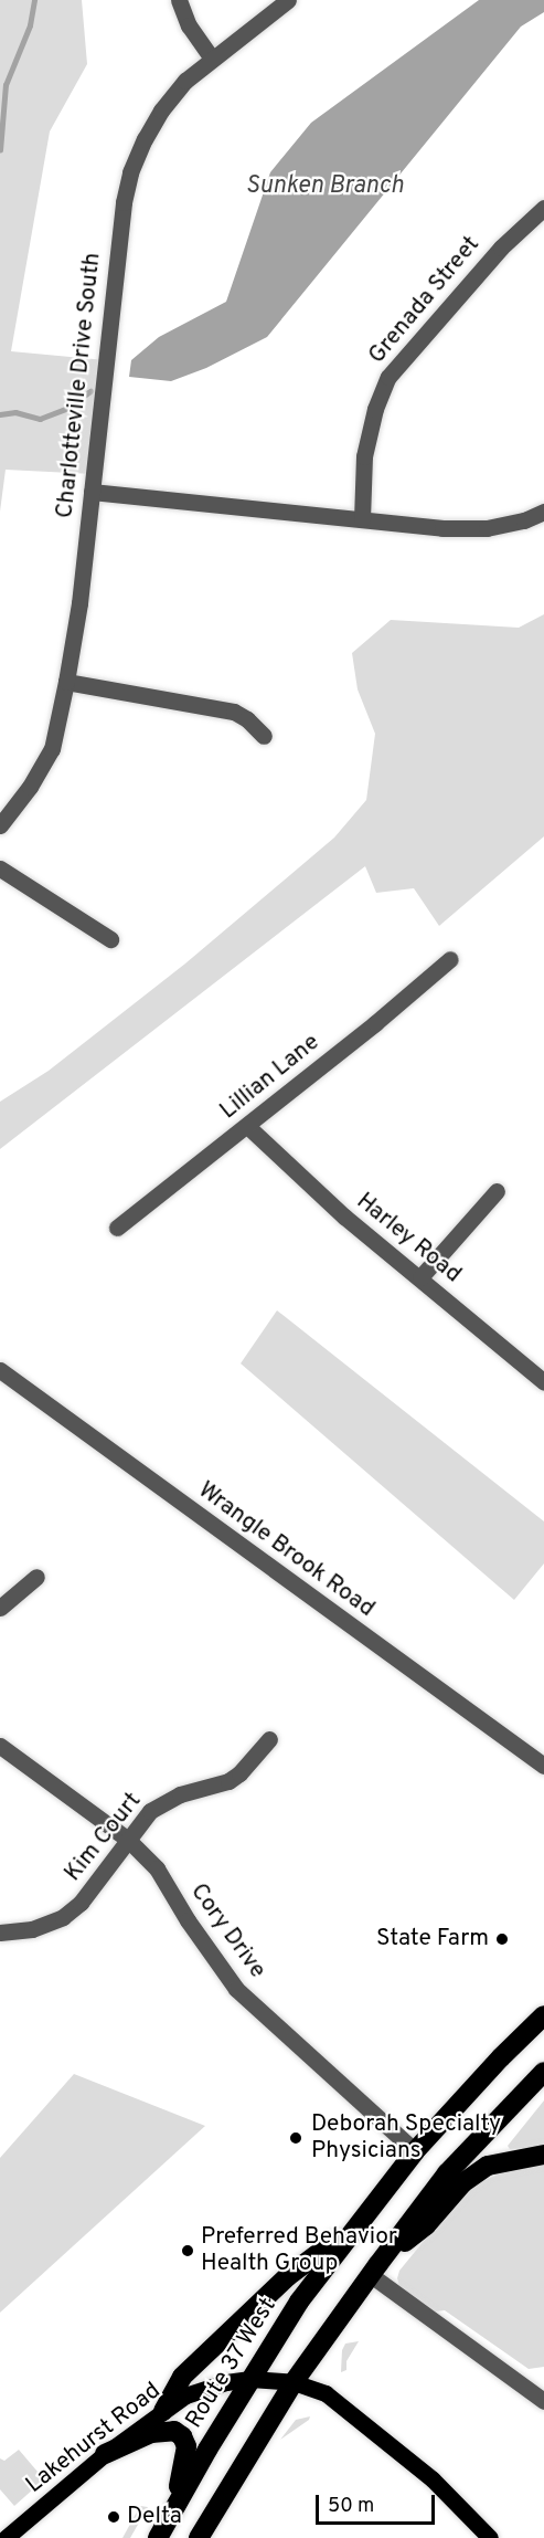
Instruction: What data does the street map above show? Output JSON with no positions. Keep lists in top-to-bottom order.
{
  "streets": {
    "highway": ["Route 37 West"],
    "main road": ["Lakehurst Road"],
    "street": [
      "Grenada Street",
      "Charlotteville Drive South",
      "Lillian Lane",
      "Harley Road",
      "Wrangle Brook Road",
      "Kim Court",
      "Cory Drive"
    ]
  },
  "crossings": [
    ["Lillian Lane", "Harley Road"],
    ["Kim Court", "Cory Drive"],
    ["Cory Drive", "Route 37 West"],
    ["Route 37 West", "Lakehurst Road"]
  ],
  "water": ["Sunken Branch"],
  "places": [
    "State Farm",
    "Deborah Specialty Physicians",
    "Preferred Behavior Health Group",
    "Delta"
  ],
  "scale_bar": "50 m"
}
